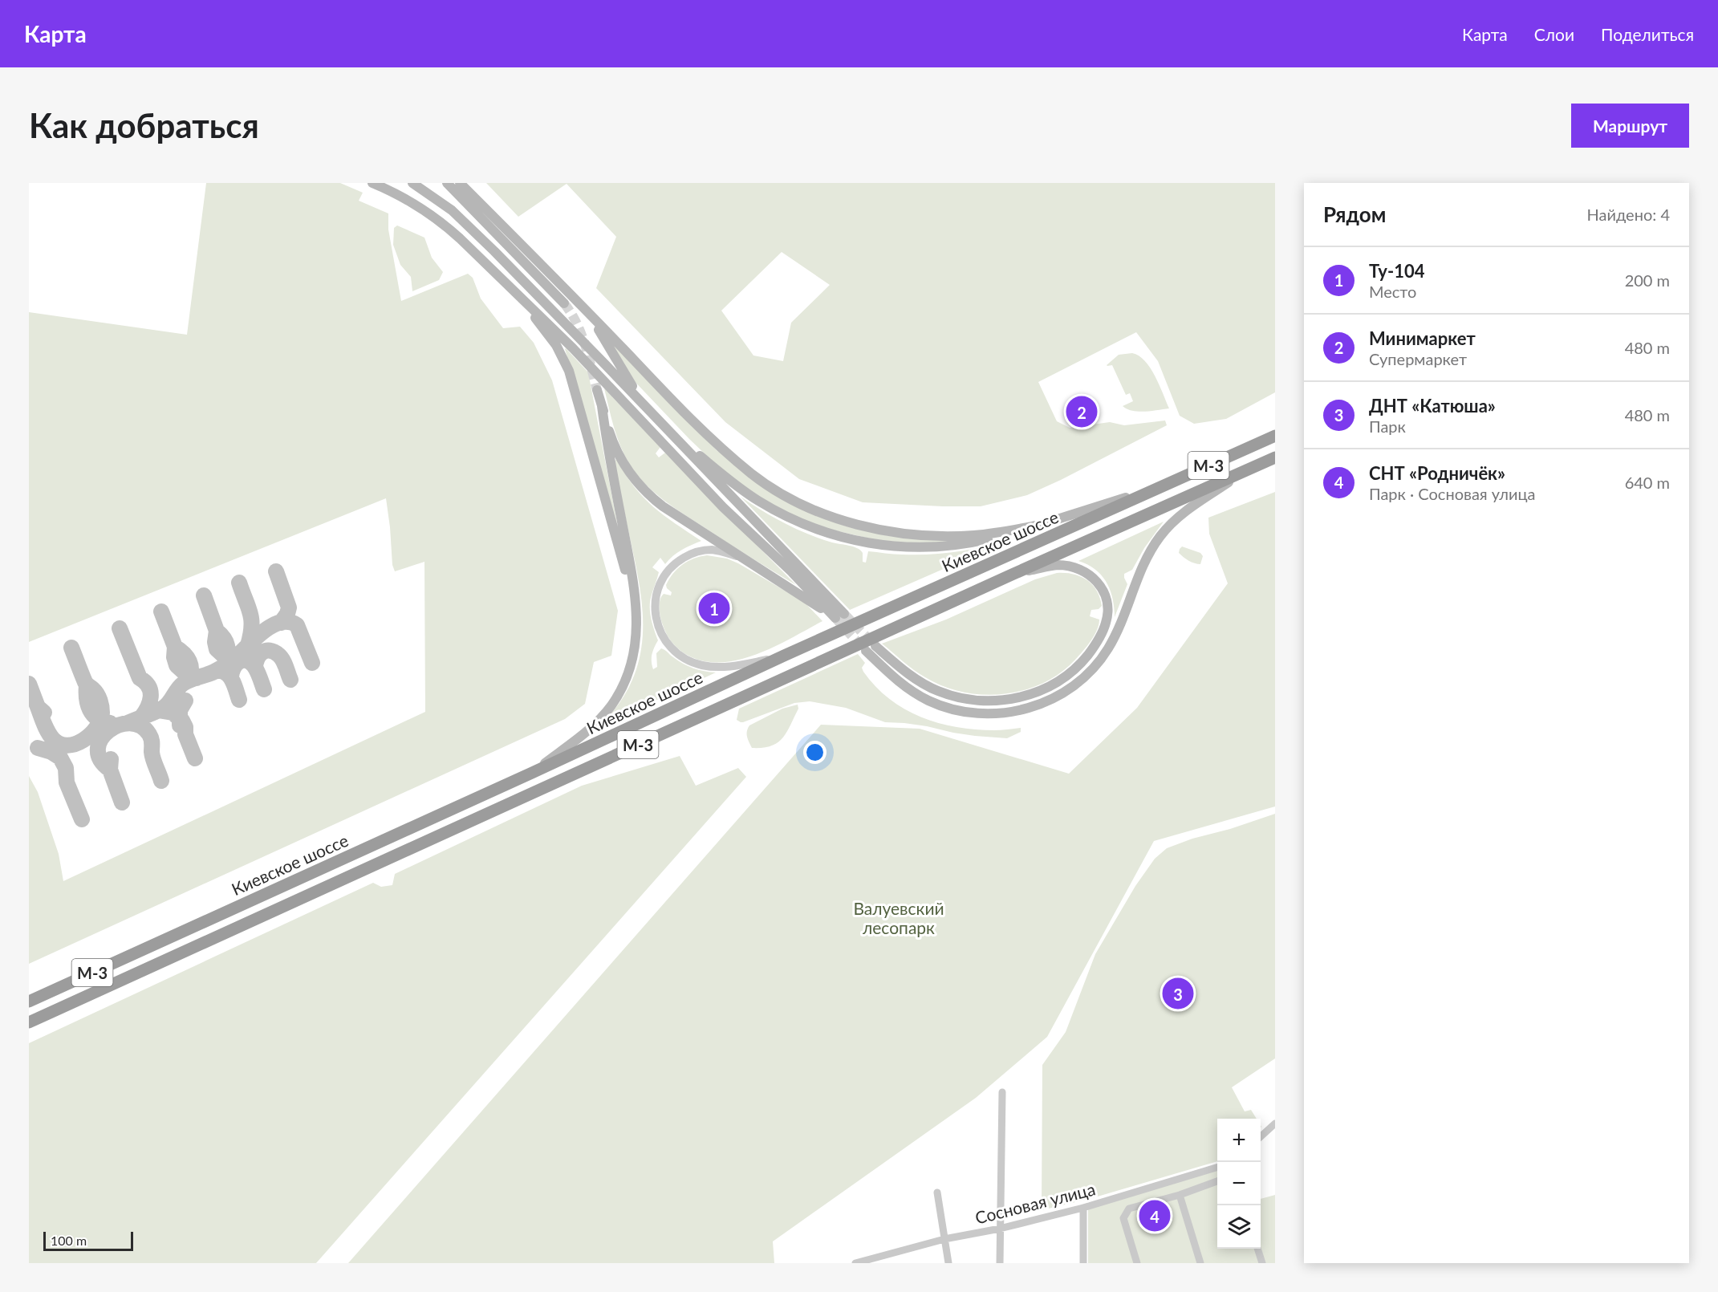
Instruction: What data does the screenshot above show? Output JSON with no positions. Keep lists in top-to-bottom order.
{
  "streets": {
    "highway": ["М-3", "Киевское шоссе"],
    "street": ["Сосновая улица"]
  },
  "parks": ["Валуевский лесопарк"],
  "scale_bar": "100 m",
  "page": {
    "header": "Карта",
    "nav": ["Карта", "Слои", "Поделиться"],
    "buttons": "Маршрут",
    "title": "Как добраться",
    "heading": ["Рядом", "Найдено: 4"],
    "list": [
      {
        "mark": "1",
        "name": "Ту-104",
        "note": "Место",
        "value": "200 m"
      },
      {
        "mark": "2",
        "name": "Минимаркет",
        "note": "Супермаркет",
        "value": "480 m"
      },
      {
        "mark": "3",
        "name": "ДНТ «Катюша»",
        "note": "Парк",
        "value": "480 m"
      },
      {
        "mark": "4",
        "name": "СНТ «Родничёк»",
        "note": "Парк · Сосновая улица",
        "value": "640 m"
      }
    ],
    "pins": [
      "2",
      "1",
      "3",
      "4"
    ],
    "map_buttons": ["+", "−"],
    "scale": "100 m"
  }
}
